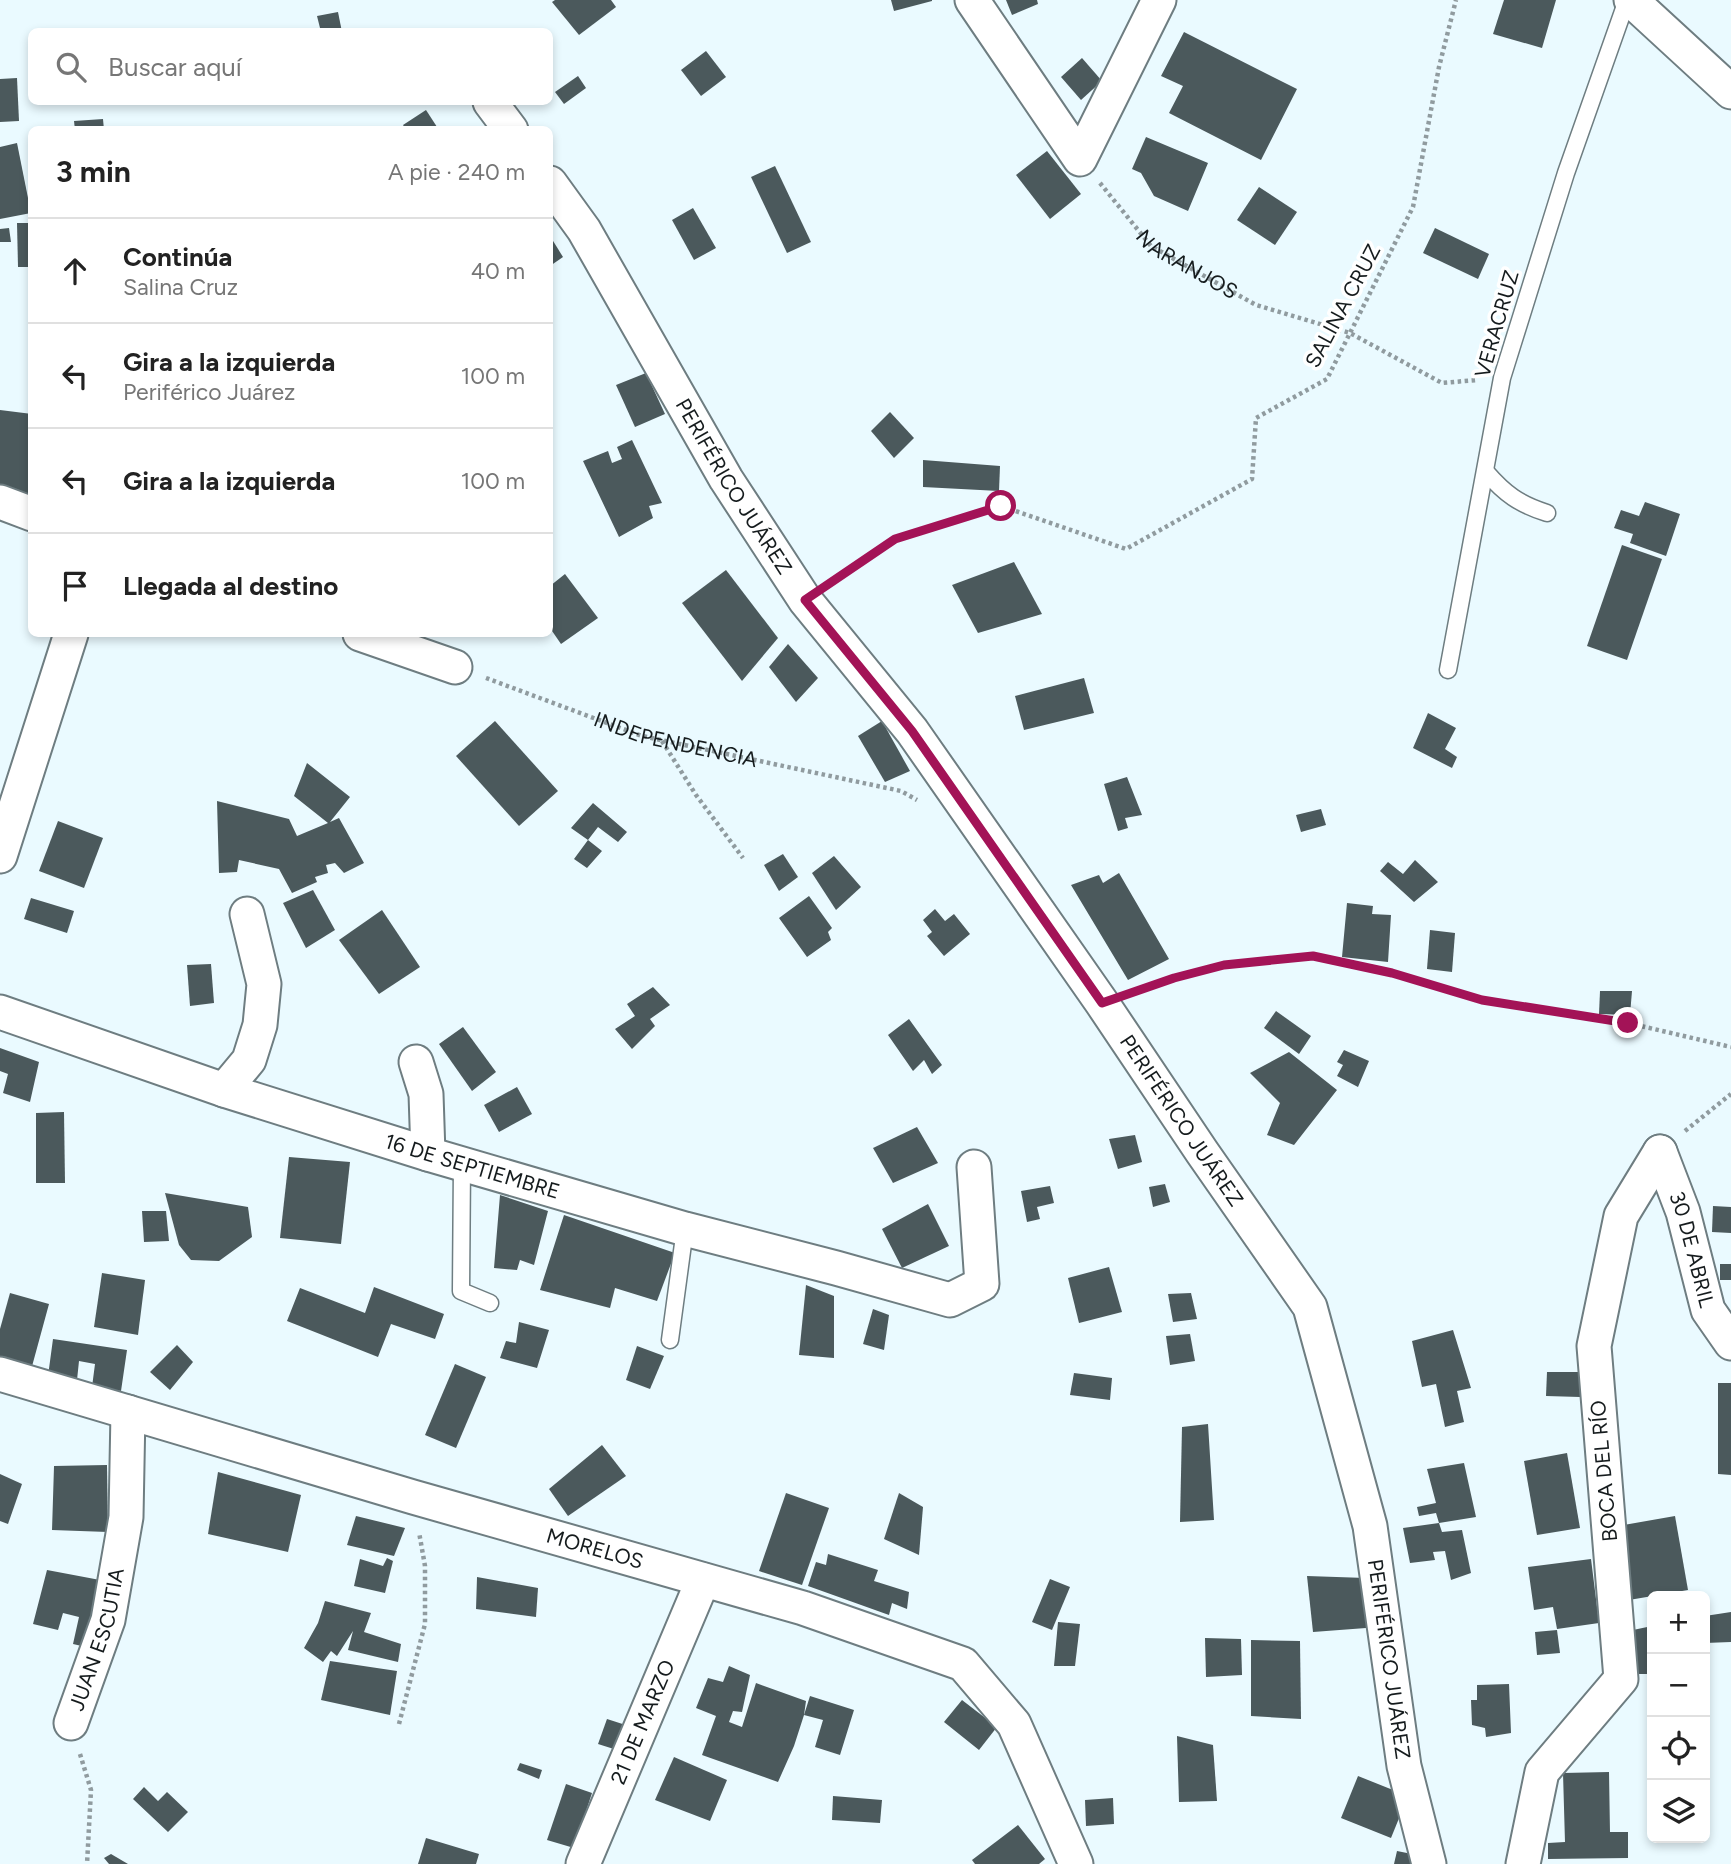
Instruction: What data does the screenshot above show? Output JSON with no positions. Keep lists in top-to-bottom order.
{
  "streets": {
    "street": [
      "PERIFÉRICO JUÁREZ",
      "16 DE SEPTIEMBRE",
      "30 DE ABRIL",
      "BOCA DEL RÍO",
      "MORELOS",
      "JUAN ESCUTIA",
      "21 DE MARZO"
    ],
    "lane": ["VERACRUZ"],
    "path": ["NARANJOS", "SALINA CRUZ", "INDEPENDENCIA"]
  },
  "crossings": [
    ["NARANJOS", "SALINA CRUZ"],
    ["NARANJOS", "VERACRUZ"],
    ["SALINA CRUZ", "PERIFÉRICO JUÁREZ"],
    ["30 DE ABRIL", "BOCA DEL RÍO"],
    ["MORELOS", "JUAN ESCUTIA"],
    ["MORELOS", "21 DE MARZO"]
  ],
  "page": {
    "search": "Buscar aquí",
    "heading": ["3 min", "A pie · 240 m"],
    "list": [
      ["Continúa", "Salina Cruz", "40 m"],
      ["Gira a la izquierda", "Periférico Juárez", "100 m"],
      ["Gira a la izquierda", "100 m"],
      "Llegada al destino"
    ],
    "map_buttons": ["+", "−"]
  }
}
